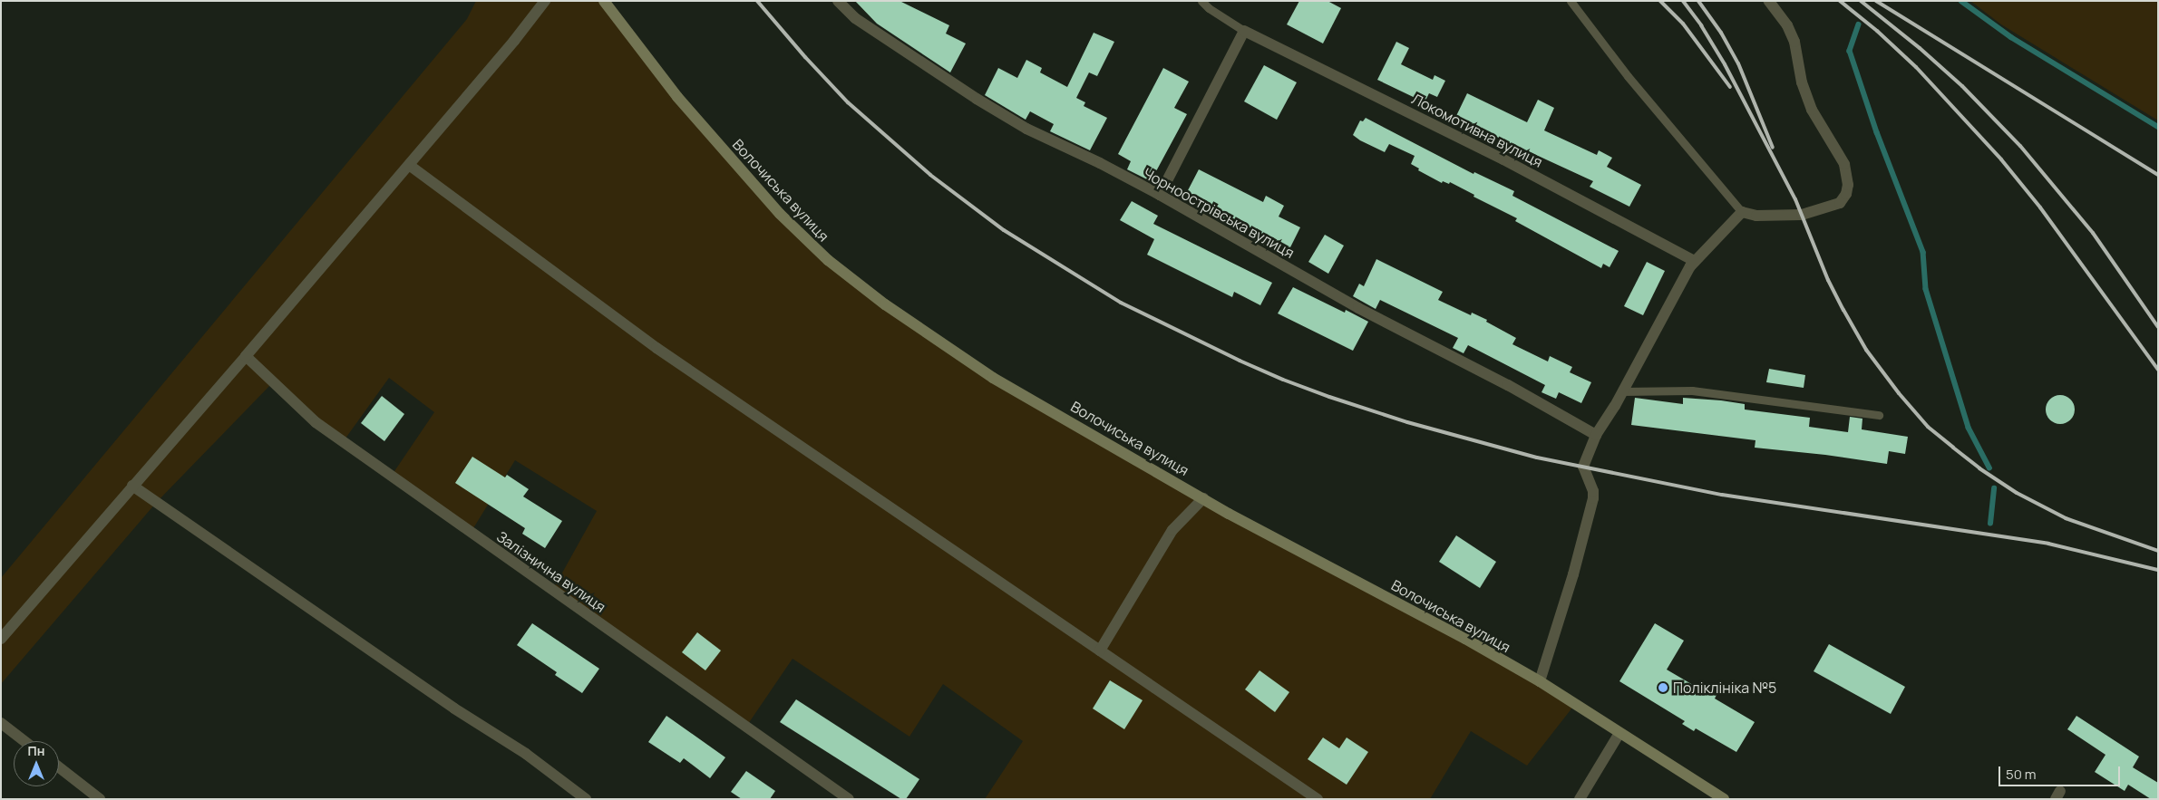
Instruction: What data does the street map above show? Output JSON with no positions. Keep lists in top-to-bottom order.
{
  "streets": {
    "main road": ["Волочиська вулиця"],
    "street": ["Локомотивна вулиця", "Чорноострівська вулиця", "Залізнична вулиця"]
  },
  "places": ["Поліклініка №5"],
  "scale_bar": "50 m",
  "north": "top"
}
